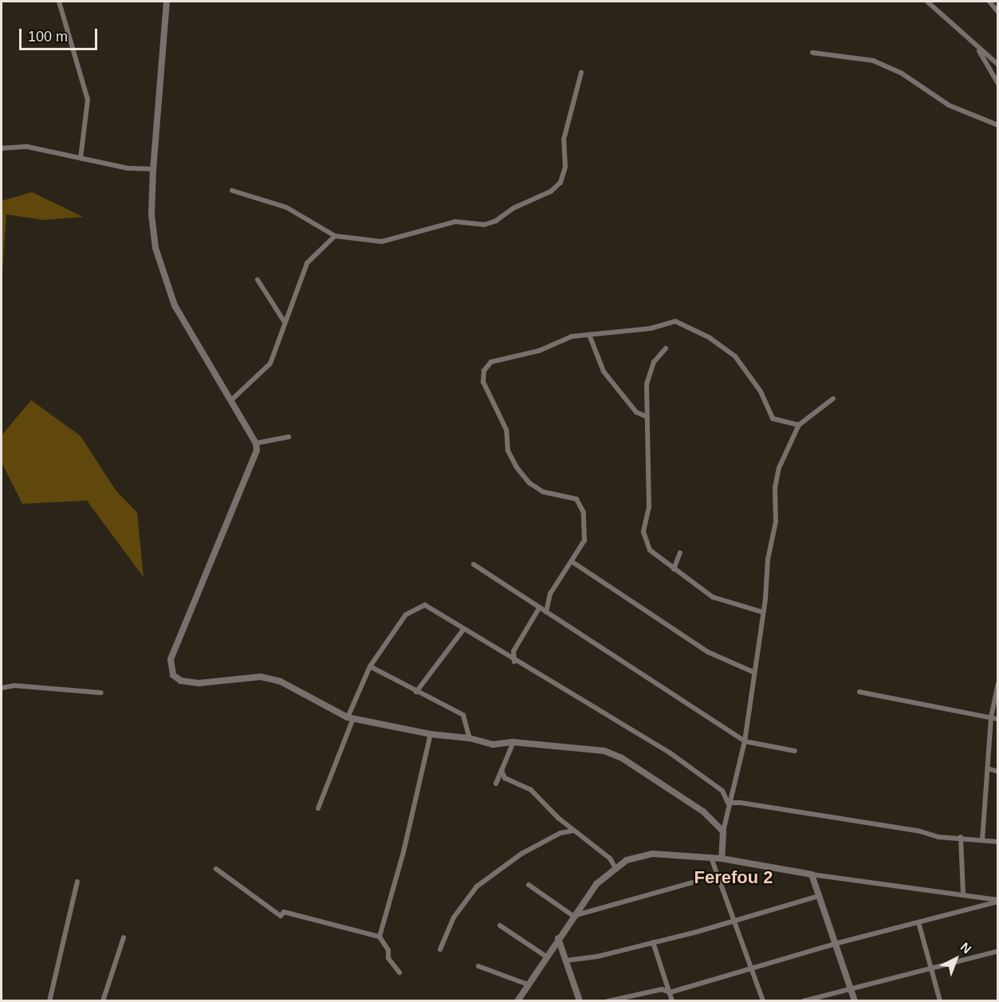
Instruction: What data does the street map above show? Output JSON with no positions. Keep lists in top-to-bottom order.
{
  "districts": ["Ferefou 2"],
  "scale_bar": "100 m",
  "north": "top right"
}
